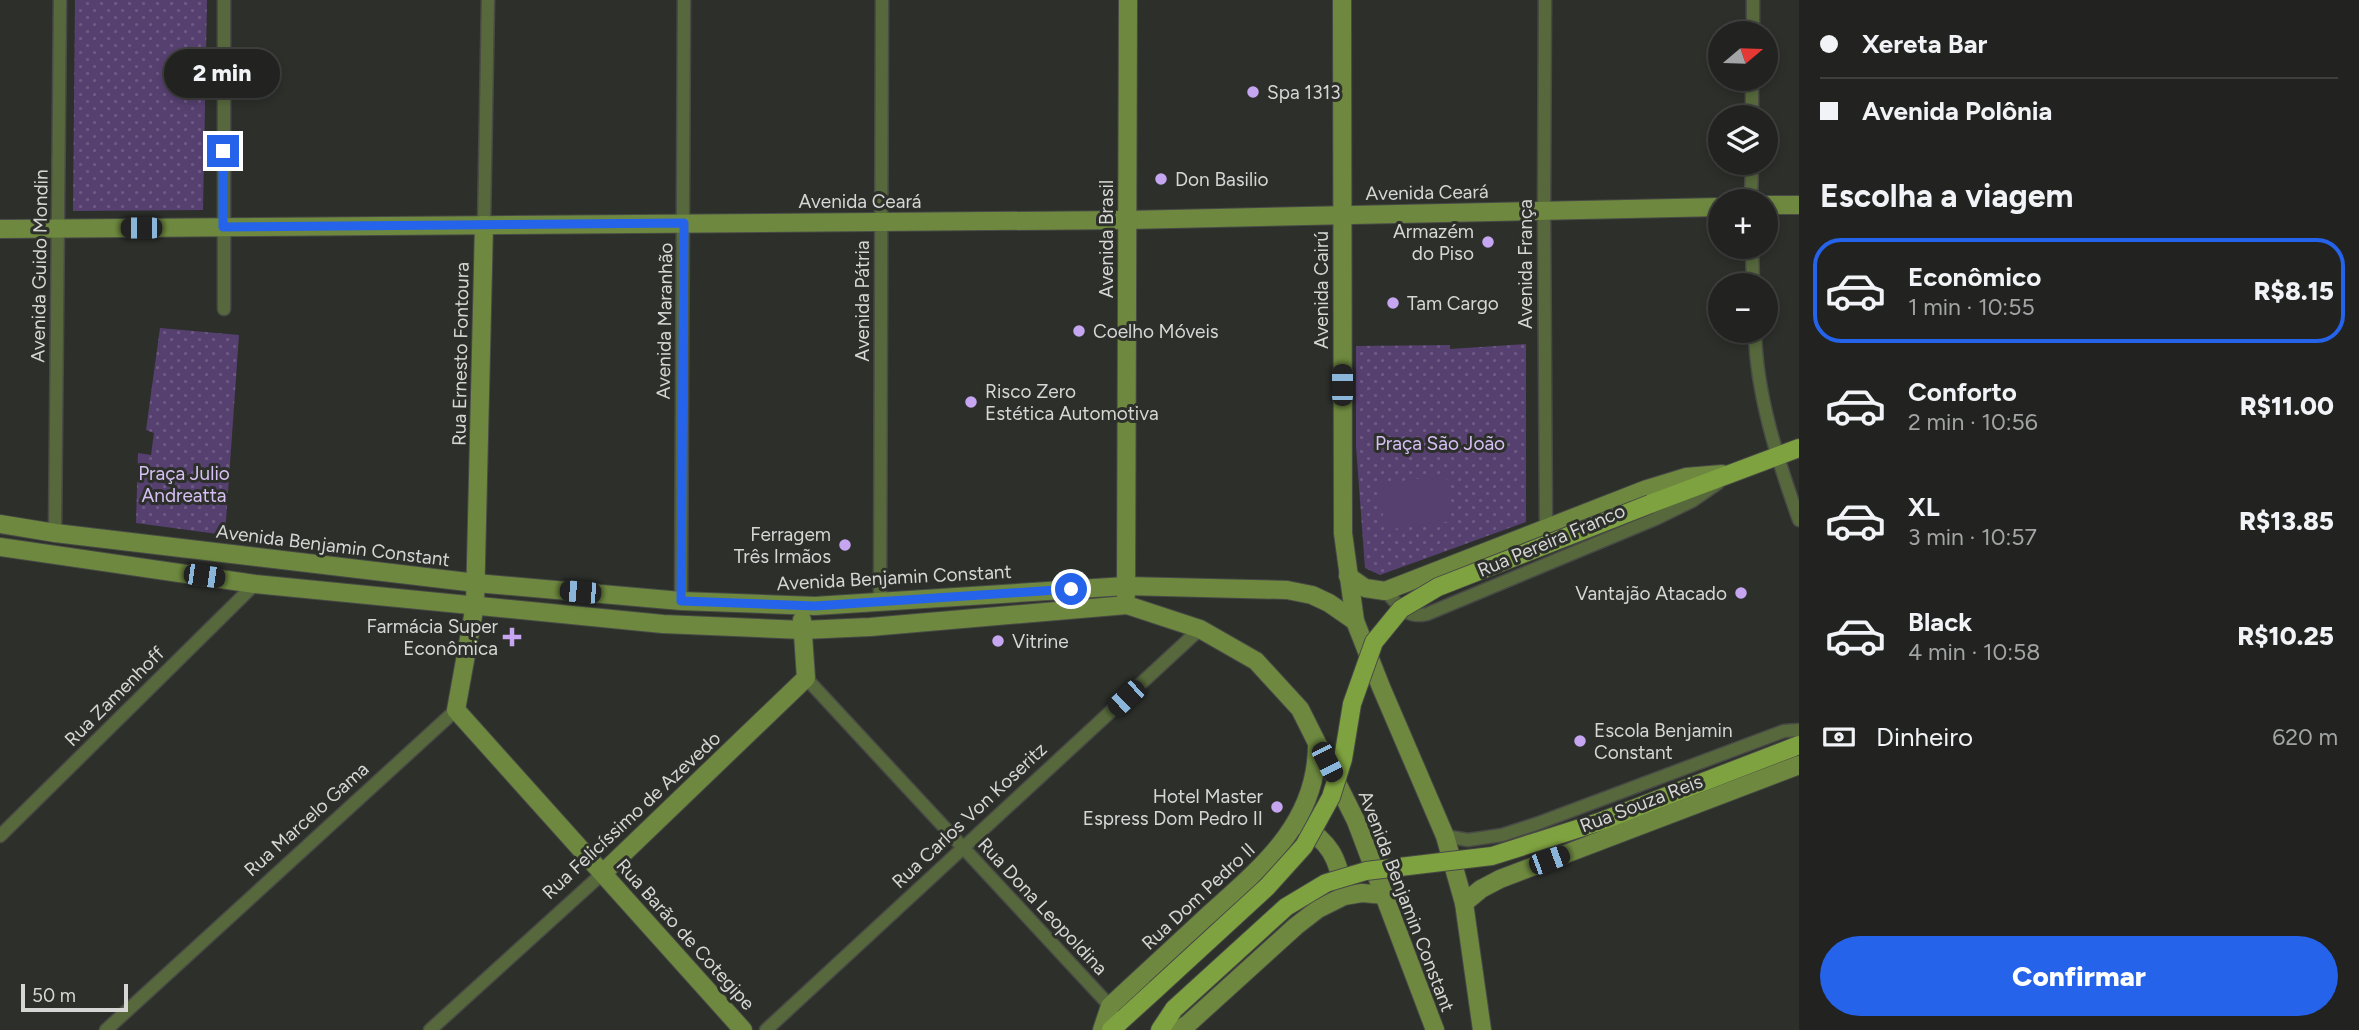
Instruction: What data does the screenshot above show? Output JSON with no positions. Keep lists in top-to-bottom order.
{
  "streets": {
    "main road": [
      "Avenida Ceará",
      "Avenida Brasil",
      "Avenida Cairú",
      "Rua Ernesto Fontoura",
      "Rua Pereira Franco",
      "Avenida Benjamin Constant",
      "Rua Souza Reis",
      "Rua Felicíssimo de Azevedo",
      "Rua Dom Pedro II",
      "Rua Barão de Cotegipe"
    ],
    "street": [
      "Avenida França",
      "Avenida Guido Mondin",
      "Avenida Pátria",
      "Avenida Maranhão",
      "Rua Zamenhoff",
      "Rua Carlos Von Koseritz",
      "Rua Marcelo Gama",
      "Rua Dona Leopoldina"
    ]
  },
  "crossings": [
    ["Avenida Ceará", "Avenida Brasil"],
    ["Avenida Ceará", "Avenida França"],
    ["Avenida Ceará", "Avenida Guido Mondin"],
    ["Avenida Ceará", "Avenida Cairú"],
    ["Avenida Ceará", "Avenida Pátria"],
    ["Avenida Ceará", "Avenida Maranhão"],
    ["Avenida Ceará", "Rua Ernesto Fontoura"],
    ["Avenida Brasil", "Avenida Benjamin Constant"],
    ["Avenida França", "Rua Pereira Franco"],
    ["Avenida Guido Mondin", "Avenida Benjamin Constant"],
    ["Avenida Cairú", "Rua Pereira Franco"],
    ["Avenida Cairú", "Avenida Benjamin Constant"],
    ["Avenida Pátria", "Avenida Benjamin Constant"],
    ["Avenida Maranhão", "Avenida Benjamin Constant"],
    ["Rua Ernesto Fontoura", "Avenida Benjamin Constant"],
    ["Avenida Benjamin Constant", "Rua Zamenhoff"],
    ["Avenida Benjamin Constant", "Rua Souza Reis"],
    ["Avenida Benjamin Constant", "Rua Carlos Von Koseritz"],
    ["Avenida Benjamin Constant", "Rua Dom Pedro II"],
    ["Rua Felicíssimo de Azevedo", "Rua Dona Leopoldina"],
    ["Rua Felicíssimo de Azevedo", "Rua Barão de Cotegipe"],
    ["Rua Carlos Von Koseritz", "Rua Dona Leopoldina"],
    ["Rua Marcelo Gama", "Rua Barão de Cotegipe"],
    ["Rua Dom Pedro II", "Rua Dona Leopoldina"]
  ],
  "parks": ["Praça São João", "Praça Julio Andreatta"],
  "places": {
    "other": [
      "Spa 1313",
      "Don Basilio",
      "Armazém do Piso",
      "Tam Cargo",
      "Coelho Móveis",
      "Risco Zero Estética Automotiva",
      "Ferragem Três Irmãos",
      "Vantajão Atacado",
      "Vitrine",
      "Escola Benjamin Constant",
      "Hotel Master Espress Dom Pedro II"
    ],
    "health": ["Farmácia Super Econômica"]
  },
  "scale_bar": "50 m",
  "north": "right",
  "page": {
    "banner": ["Xereta Bar", "Avenida Polônia"],
    "map_buttons": ["+", "−"],
    "bubble": "2 min",
    "heading": "Escolha a viagem",
    "list": [
      {
        "name": "Econômico",
        "note": "1 min · 10:55",
        "value": "R$8.15"
      },
      {
        "name": "Conforto",
        "note": "2 min · 10:56",
        "value": "R$11.00"
      },
      {
        "name": "XL",
        "note": "3 min · 10:57",
        "value": "R$13.85"
      },
      {
        "name": "Black",
        "note": "4 min · 10:58",
        "value": "R$10.25"
      }
    ],
    "pay": ["Dinheiro", "620 m"],
    "buttons": "Confirmar",
    "scale": "50 m"
  }
}
